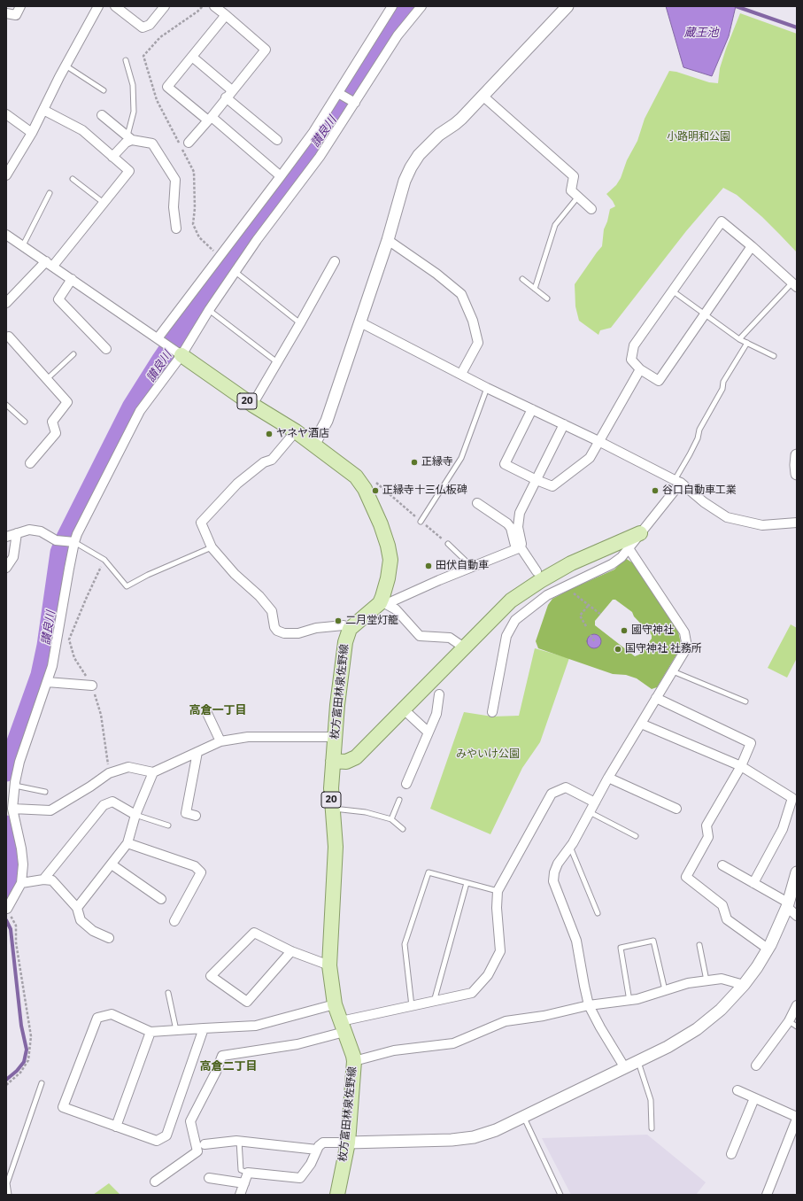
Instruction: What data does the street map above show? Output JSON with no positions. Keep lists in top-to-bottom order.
{
  "streets": {
    "main road": ["20", "枚方富田林泉佐野線"]
  },
  "crossings": [
    ["20", "枚方富田林泉佐野線"]
  ],
  "districts": ["高倉一丁目", "高倉二丁目"],
  "water": ["蔵王池", "讃良川"],
  "parks": ["小路明和公園", "みやいけ公園"],
  "places": [
    "ヤネヤ酒店",
    "正縁寺",
    "正縁寺十三仏板碑",
    "谷口自動車工業",
    "田伏自動車",
    "二月堂灯籠",
    "國守神社",
    "国守神社 社務所"
  ]
}
